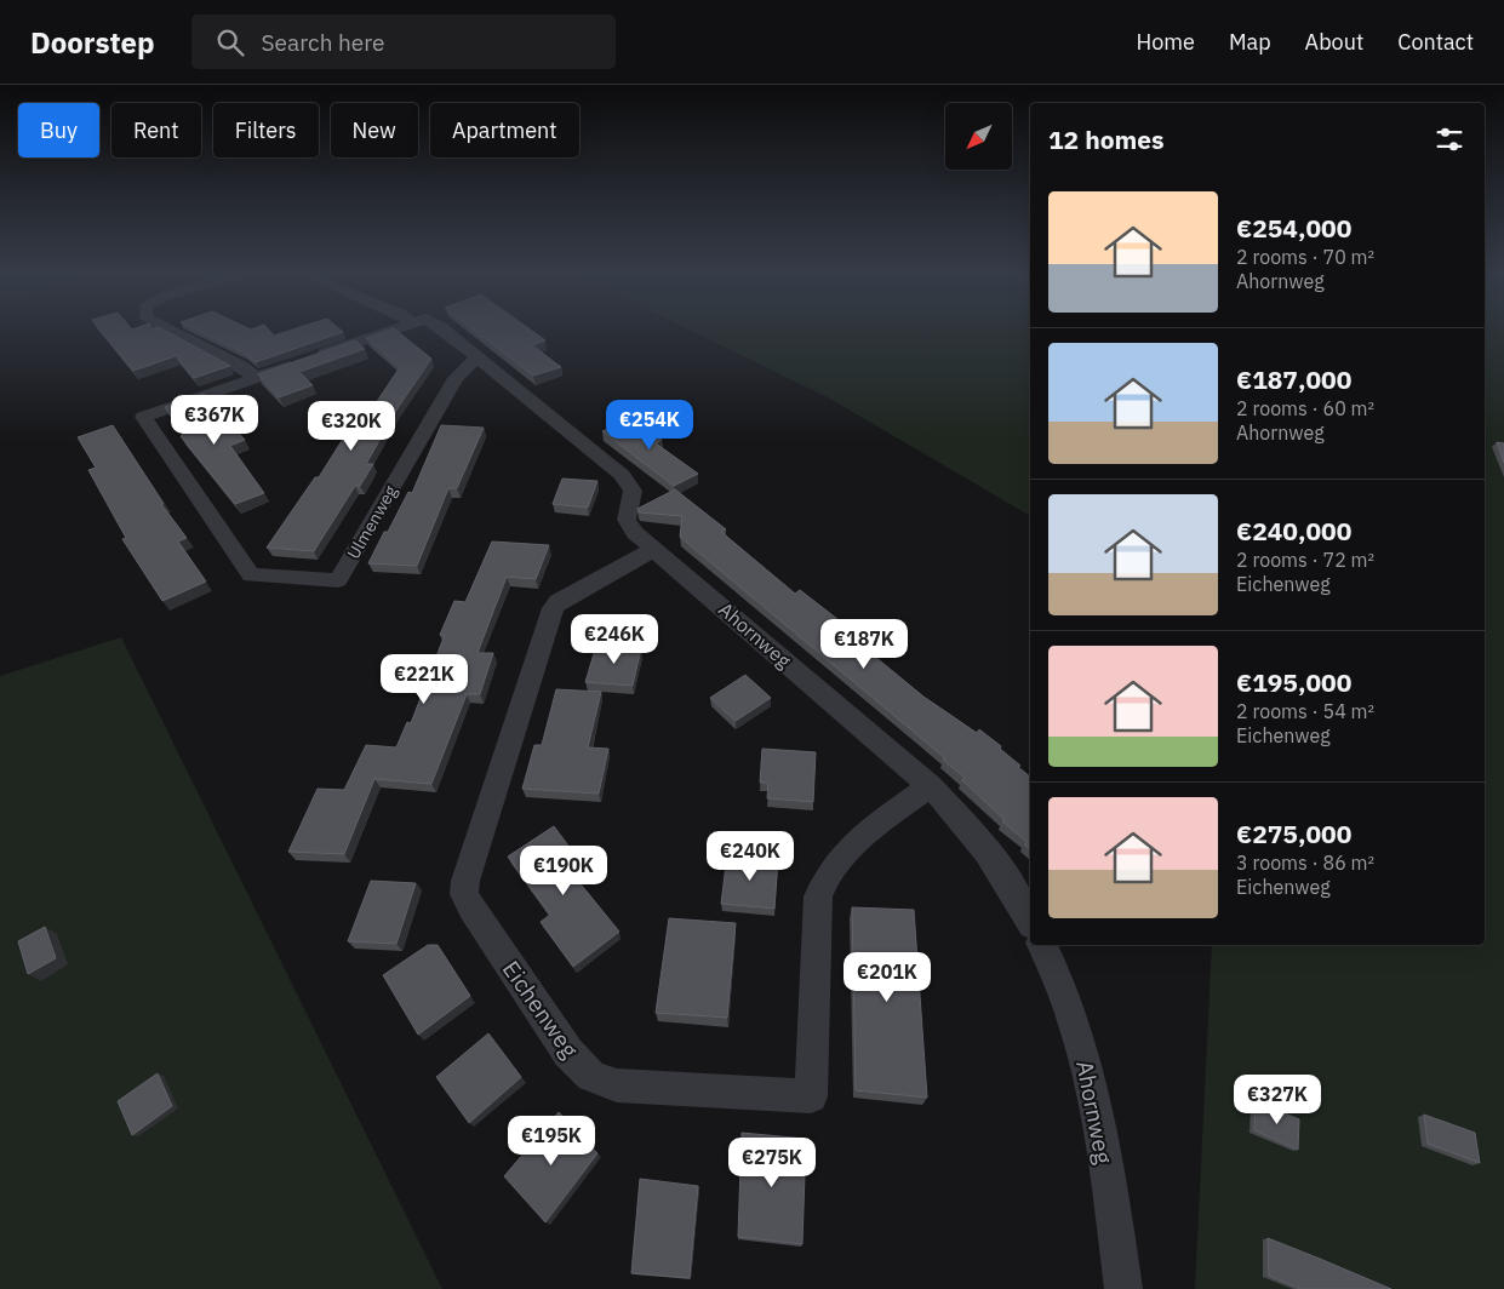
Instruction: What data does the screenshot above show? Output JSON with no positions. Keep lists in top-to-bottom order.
{
  "streets": {
    "street": ["Ulmenweg", "Ahornweg", "Eichenweg"]
  },
  "crossings": [
    ["Ulmenweg", "Ahornweg"],
    ["Ahornweg", "Eichenweg"]
  ],
  "north": "bottom left",
  "page": {
    "header": "Doorstep",
    "search": "Search here",
    "nav": [
      "Home",
      "Map",
      "About",
      "Contact"
    ],
    "chip": [
      "Buy",
      "Rent",
      "Filters",
      "New",
      "Apartment"
    ],
    "heading": "12 homes",
    "list": [
      {
        "name": "€254,000",
        "note": "2 rooms · 70 m² · Ahornweg"
      },
      {
        "name": "€187,000",
        "note": "2 rooms · 60 m² · Ahornweg"
      },
      {
        "name": "€240,000",
        "note": "2 rooms · 72 m² · Eichenweg"
      },
      {
        "name": "€195,000",
        "note": "2 rooms · 54 m² · Eichenweg"
      },
      {
        "name": "€275,000",
        "note": "3 rooms · 86 m² · Eichenweg"
      }
    ],
    "price": [
      "€367K",
      "€254K",
      "€320K",
      "€246K",
      "€187K",
      "€221K",
      "€240K",
      "€190K",
      "€201K",
      "€327K",
      "€195K",
      "€275K"
    ]
  }
}
